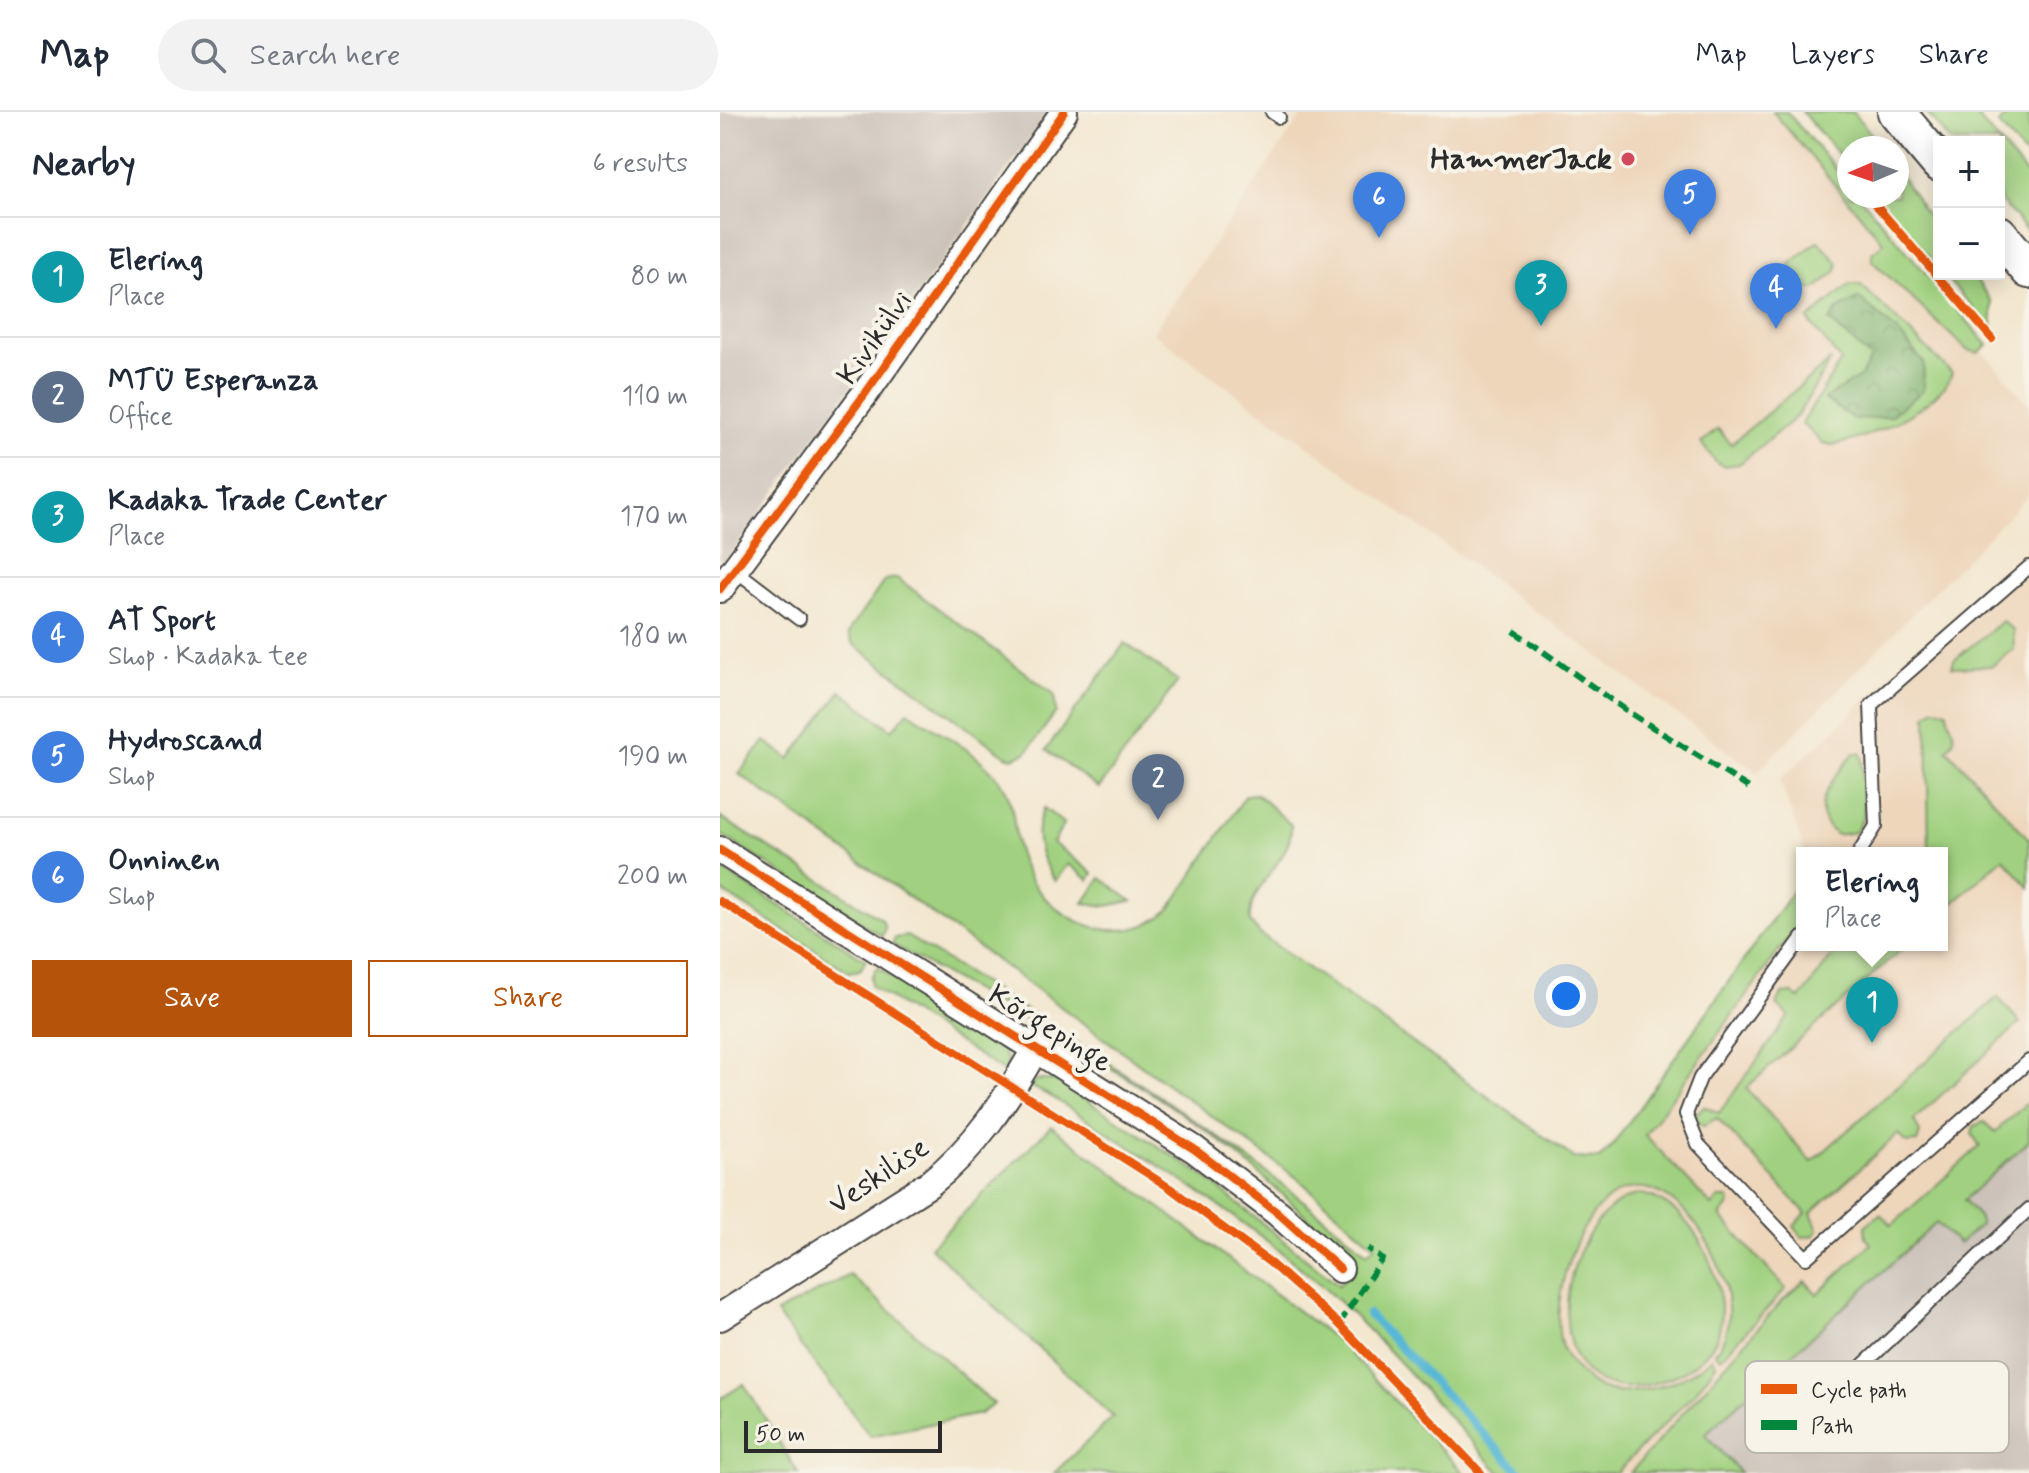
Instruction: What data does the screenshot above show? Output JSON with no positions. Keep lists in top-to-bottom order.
{
  "streets": {
    "street": ["Kivikülvi", "Kõrgepinge", "Veskilise"]
  },
  "crossings": [
    ["Kõrgepinge", "Veskilise"]
  ],
  "places": ["HammerJack"],
  "legend": ["Cycle path", "Path"],
  "scale_bar": "50 m",
  "north": "left",
  "page": {
    "header": "Map",
    "search": "Search here",
    "nav": ["Map", "Layers", "Share"],
    "heading": ["Nearby", "6 results"],
    "map_buttons": ["+", "−"],
    "pins": [
      "5",
      "6",
      "3",
      "4",
      "2",
      "1"
    ],
    "list": [
      {
        "mark": "1",
        "name": "Elering",
        "note": "Place",
        "value": "80 m"
      },
      {
        "mark": "2",
        "name": "MTÜ Esperanza",
        "note": "Office",
        "value": "110 m"
      },
      {
        "mark": "3",
        "name": "Kadaka Trade Center",
        "note": "Place",
        "value": "170 m"
      },
      {
        "mark": "4",
        "name": "AT Sport",
        "note": "Shop · Kadaka tee",
        "value": "180 m"
      },
      {
        "mark": "5",
        "name": "Hydroscand",
        "note": "Shop",
        "value": "190 m"
      },
      {
        "mark": "6",
        "name": "Onninen",
        "note": "Shop",
        "value": "200 m"
      }
    ],
    "popup": ["Elering", "Place"],
    "buttons": ["Save", "Share"],
    "scale": "50 m"
  }
}
